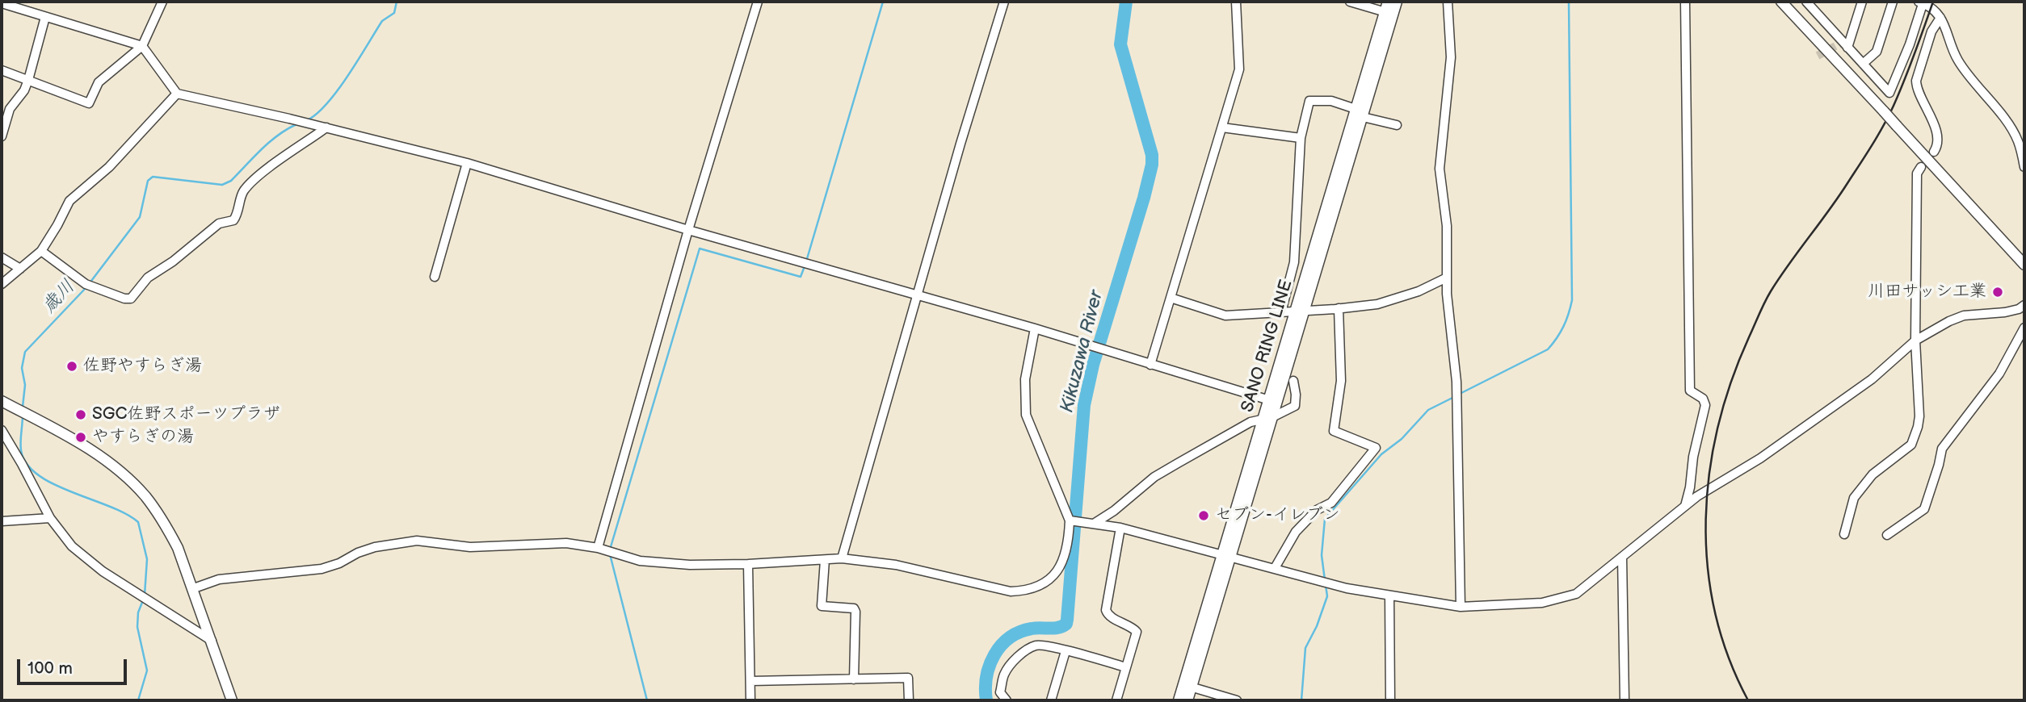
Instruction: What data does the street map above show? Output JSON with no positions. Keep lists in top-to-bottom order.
{
  "streets": {
    "main road": ["SANO RING LINE"]
  },
  "water": ["歳川", "Kikuzawa River"],
  "places": [
    "川田サッシ工業",
    "佐野やすらぎ湯",
    "SGC佐野スポーツプラザ",
    "やすらぎの湯",
    "セブン-イレブン"
  ],
  "scale_bar": "100 m"
}
